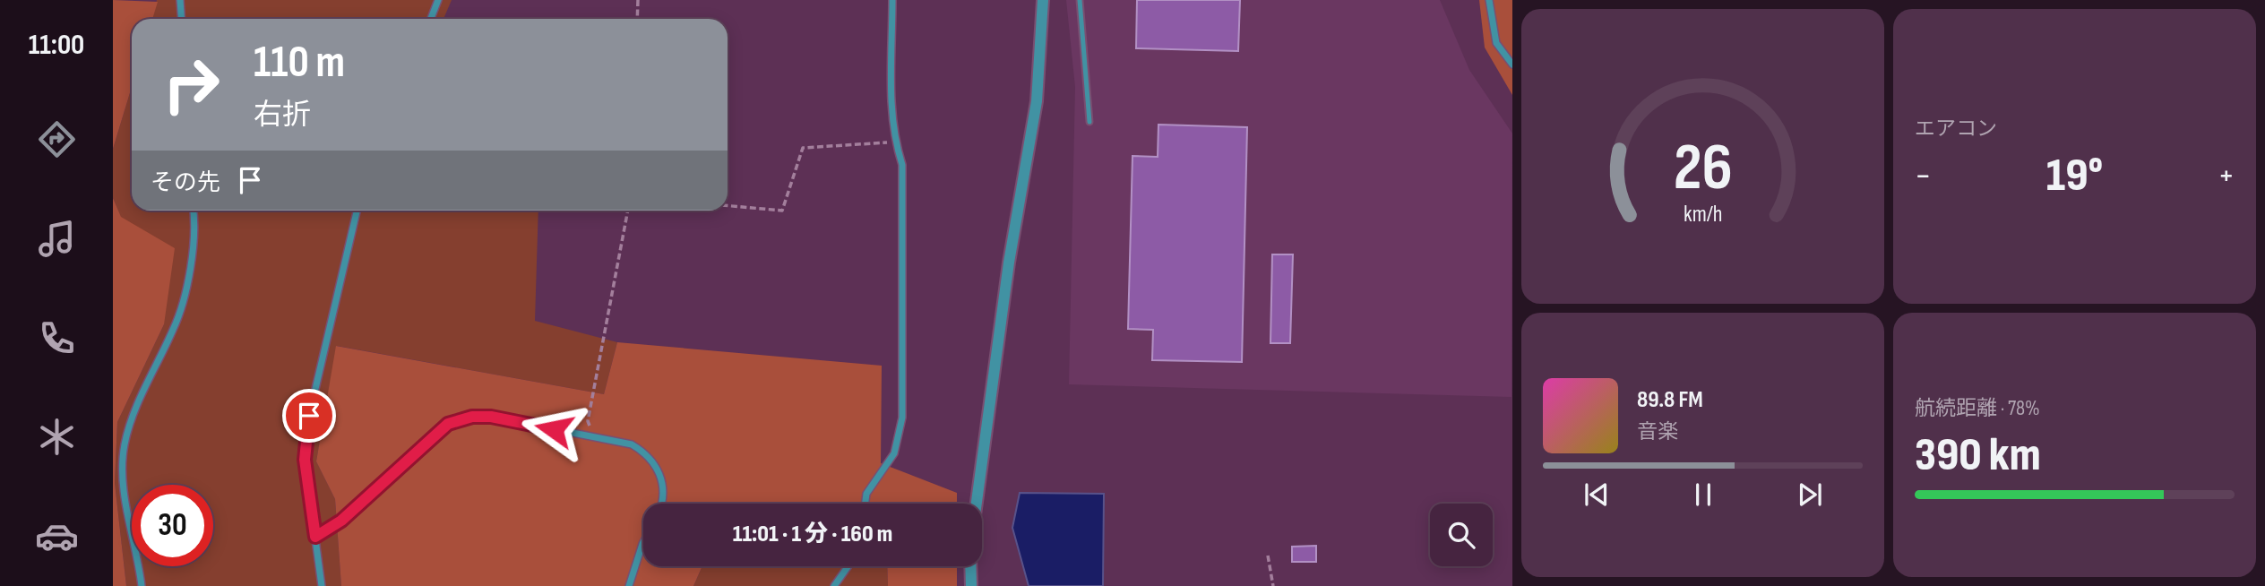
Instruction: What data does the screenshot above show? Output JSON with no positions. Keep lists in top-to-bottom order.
{
  "page": {
    "tabs": "11:00",
    "tile": [
      "エアコン",
      ["航続距離 · 78%", "390 km"]
    ],
    "turn": ["110 m", "右折"],
    "then": "その先",
    "heat": ["−", "19°", "+"],
    "song": ["89.8 FM", "音楽"],
    "limit": "30",
    "trip": "11:01 · 1 分 · 160 m",
    "gauge": ["26", "km/h"]
  }
}
